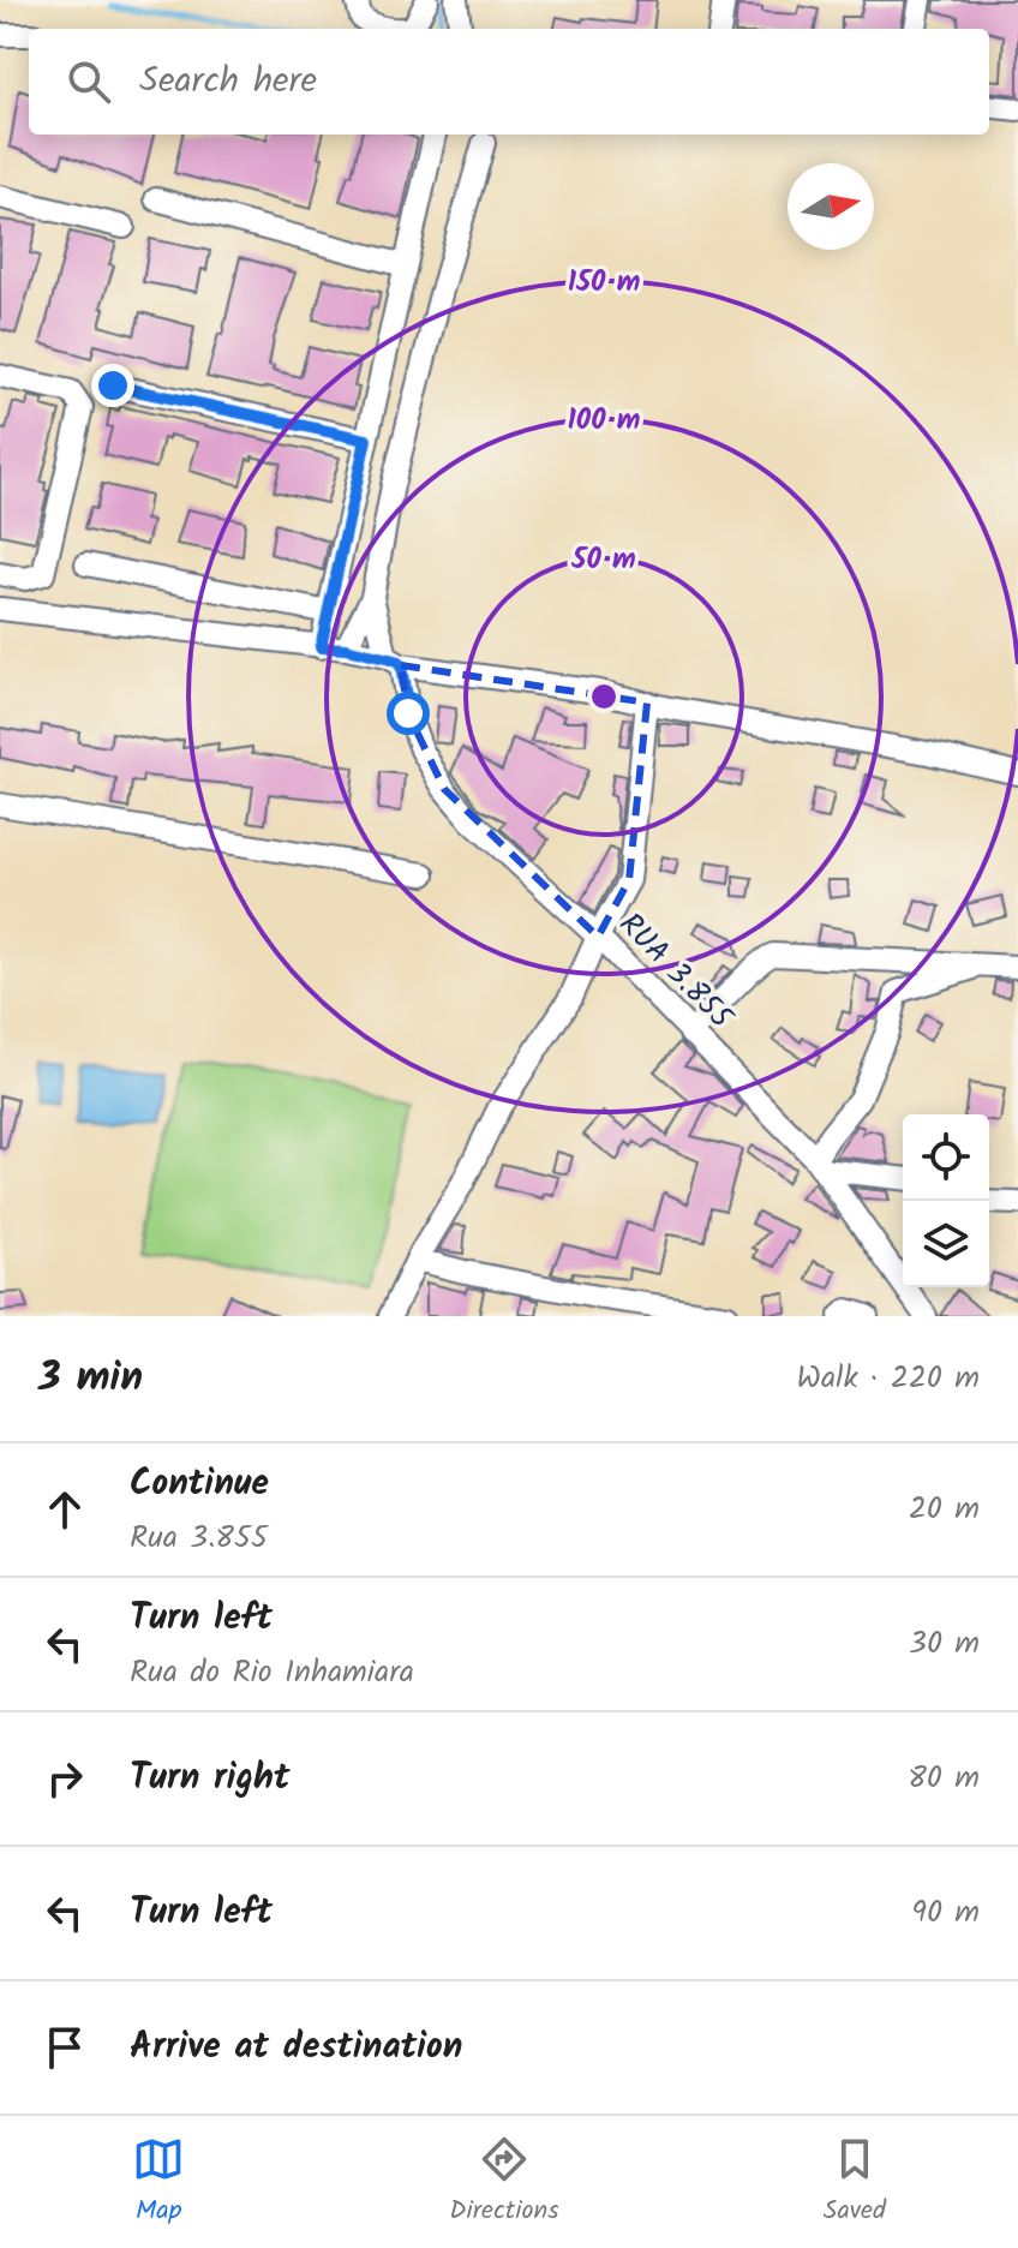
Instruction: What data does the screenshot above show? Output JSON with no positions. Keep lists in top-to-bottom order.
{
  "streets": {
    "street": ["RUA 3.855"]
  },
  "north": "right",
  "page": {
    "search": "Search here",
    "heading": ["3 min", "Walk · 220 m"],
    "list": [
      ["Continue", "Rua 3.855", "20 m"],
      ["Turn left", "Rua do Rio Inhamiara", "30 m"],
      ["Turn right", "80 m"],
      ["Turn left", "90 m"],
      "Arrive at destination"
    ],
    "nav": ["Map", "Directions", "Saved"]
  },
  "rings": ["150 m", "100 m", "50 m"]
}
